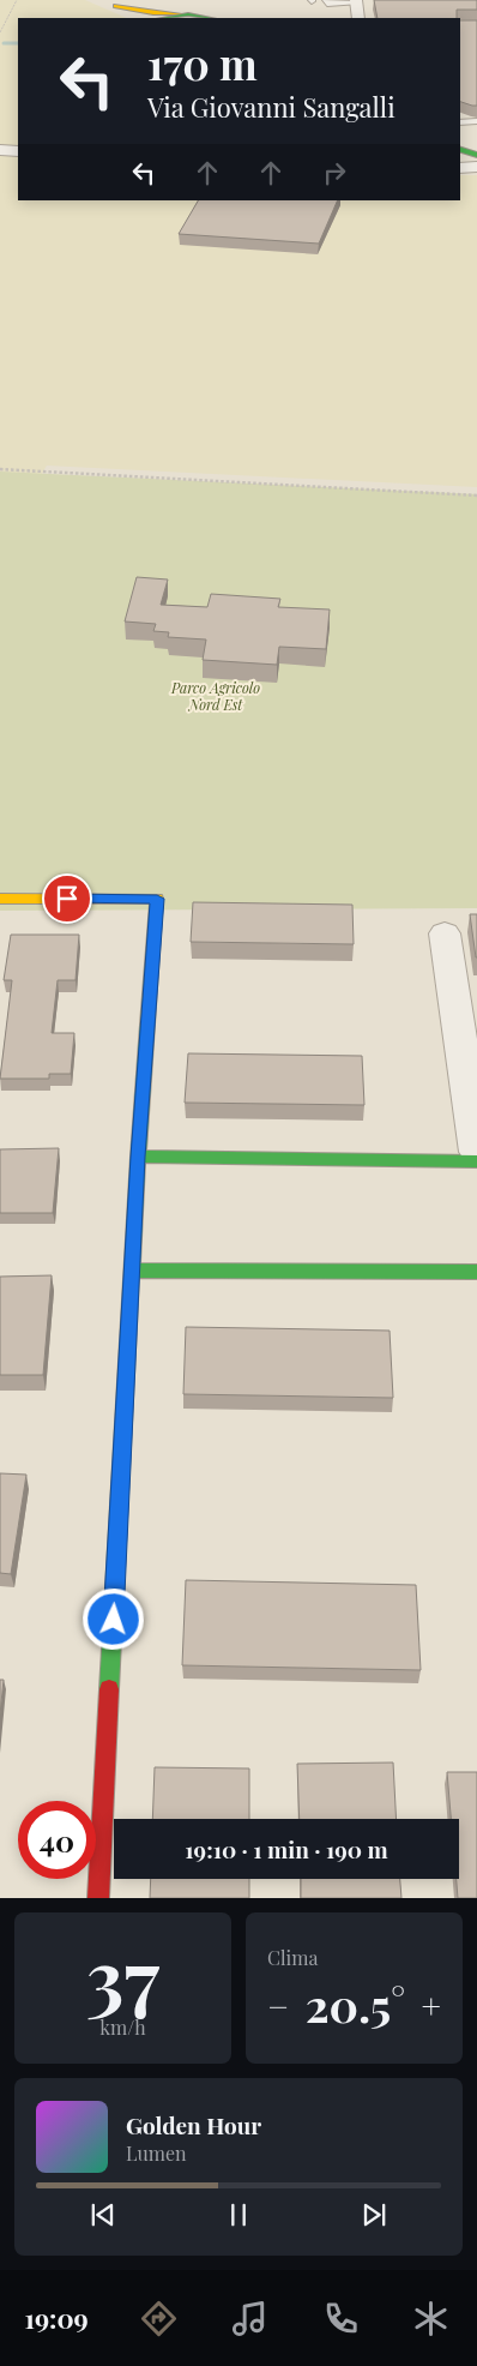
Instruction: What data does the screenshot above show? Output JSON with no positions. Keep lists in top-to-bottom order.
{
  "parks": ["Parco Agricolo Nord Est"],
  "page": {
    "turn": ["170 m", "Via Giovanni Sangalli"],
    "limit": "40",
    "trip": "19:10 · 1 min · 190 m",
    "tile": [
      ["37", "km/h"],
      "Clima"
    ],
    "heat": ["−", "20.5°", "+"],
    "song": ["Golden Hour", "Lumen"],
    "tabs": "19:09"
  }
}
